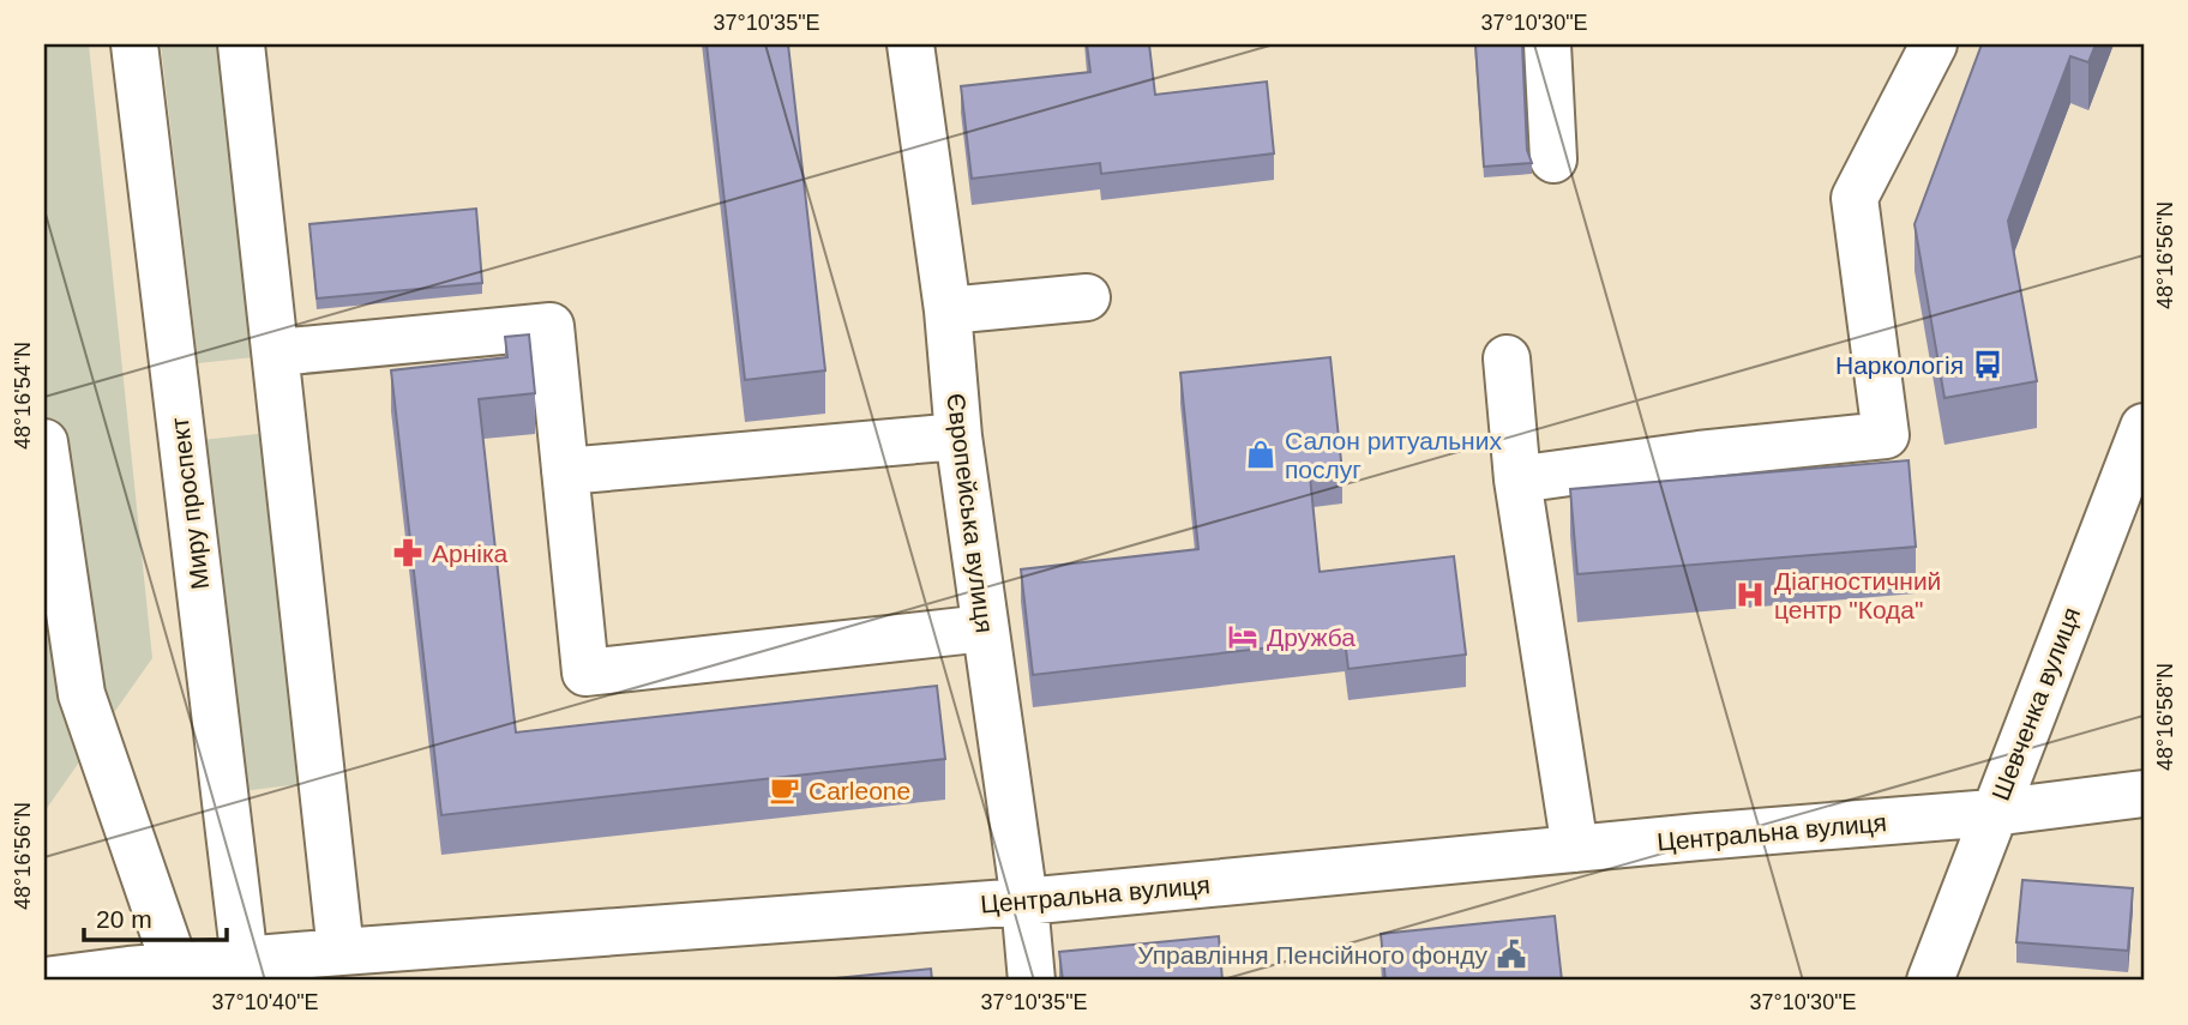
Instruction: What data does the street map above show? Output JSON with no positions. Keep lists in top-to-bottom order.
{
  "streets": {
    "street": [
      "Миру проспект",
      "Європейська вулиця",
      "Шевченка вулиця",
      "Центральна вулиця"
    ]
  },
  "crossings": [
    ["Миру проспект", "Центральна вулиця"],
    ["Європейська вулиця", "Центральна вулиця"],
    ["Шевченка вулиця", "Центральна вулиця"]
  ],
  "places": {
    "bus stop": ["Наркологія"],
    "shop": ["Салон ритуальних послуг"],
    "pharmacy": ["Арніка"],
    "hospital": ["Діагностичний центр \"Кода\""],
    "hotel": ["Дружба"],
    "cafe": ["Carleone"],
    "public building": ["Управління Пенсійного фонду"]
  },
  "scale_bar": "20 m",
  "coordinates": [
    "37°10'35\"E",
    "37°10'30\"E",
    "48°16'56\"N",
    "48°16'54\"N",
    "48°16'58\"N",
    "37°10'40\"E"
  ]
}
